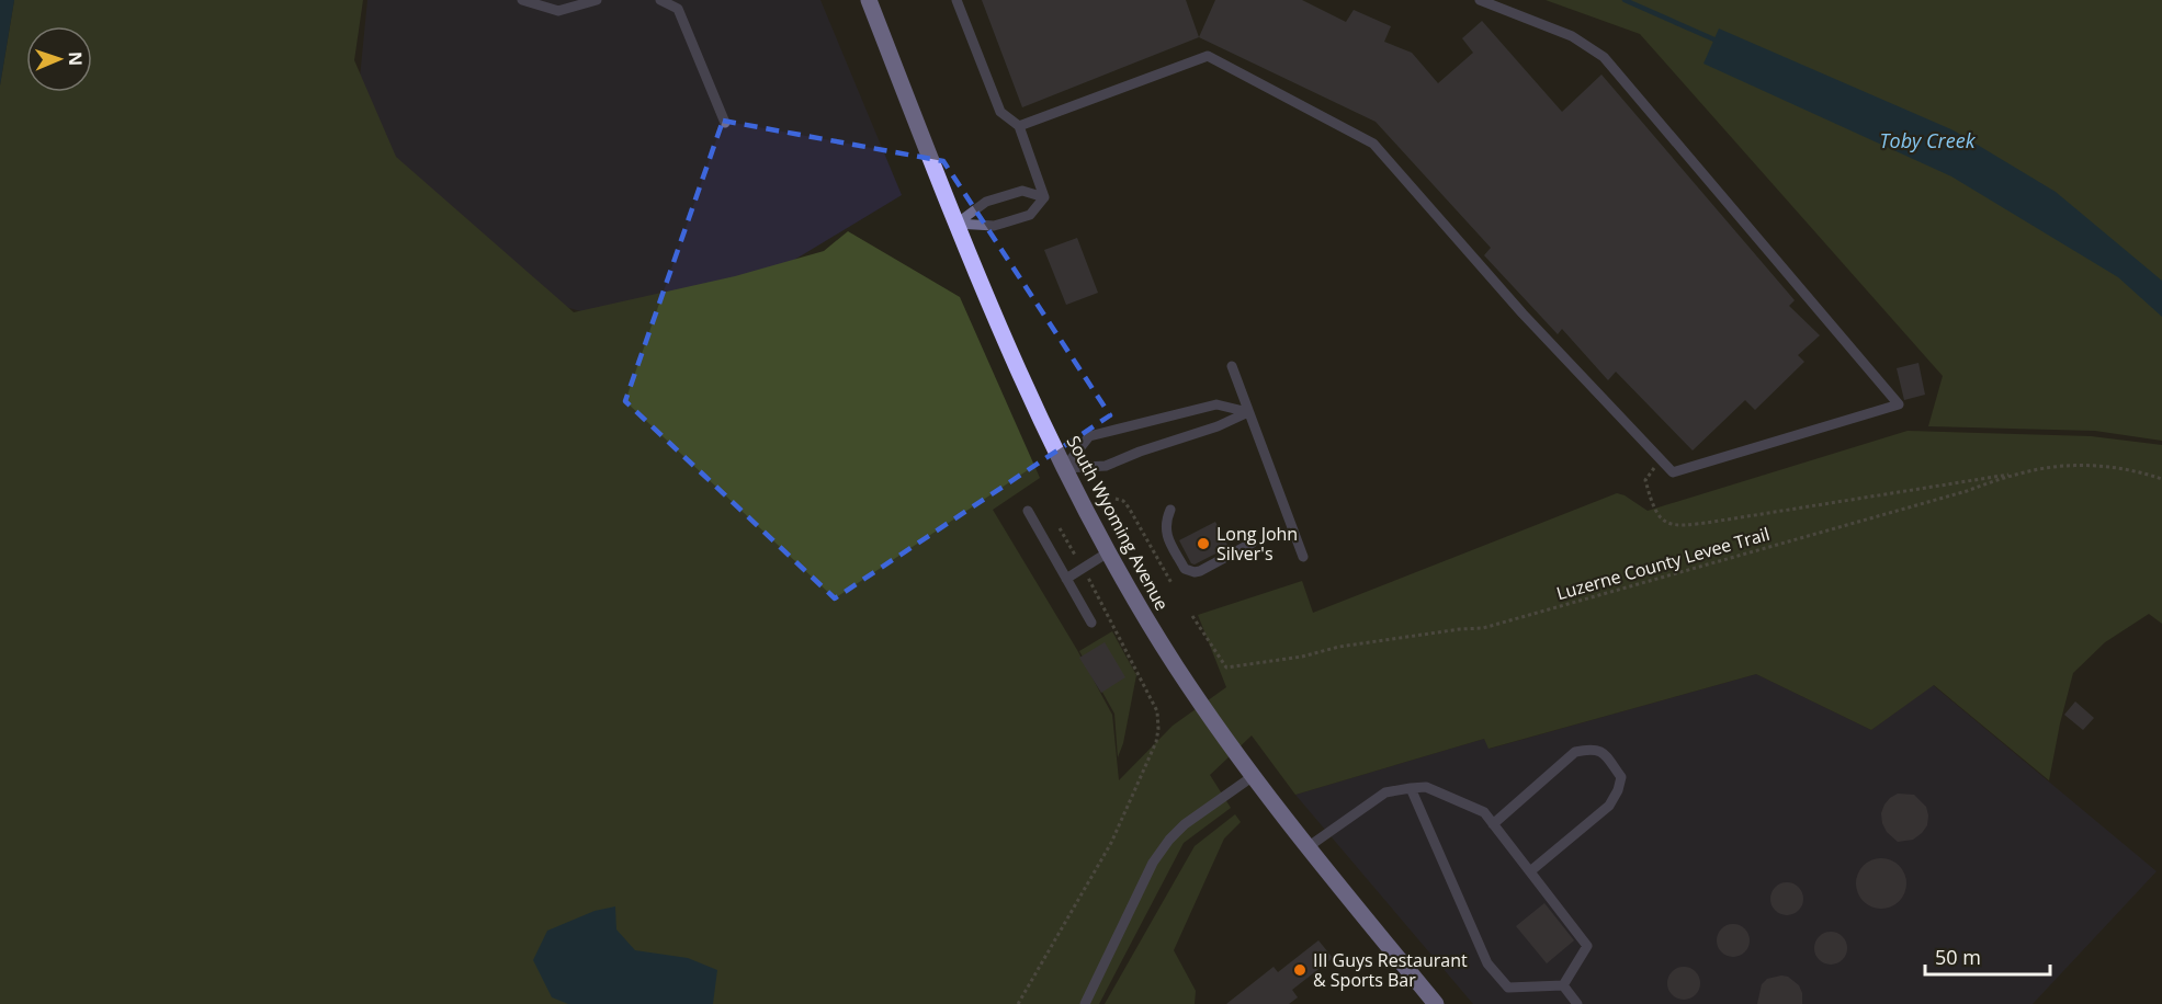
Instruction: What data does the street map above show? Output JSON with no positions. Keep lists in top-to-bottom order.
{
  "streets": {
    "main road": ["South Wyoming Avenue"],
    "path": ["Luzerne County Levee Trail"]
  },
  "water": ["Toby Creek"],
  "places": ["Long John Silver's", "III Guys Restaurant & Sports Bar"],
  "scale_bar": "50 m",
  "north": "right"
}
